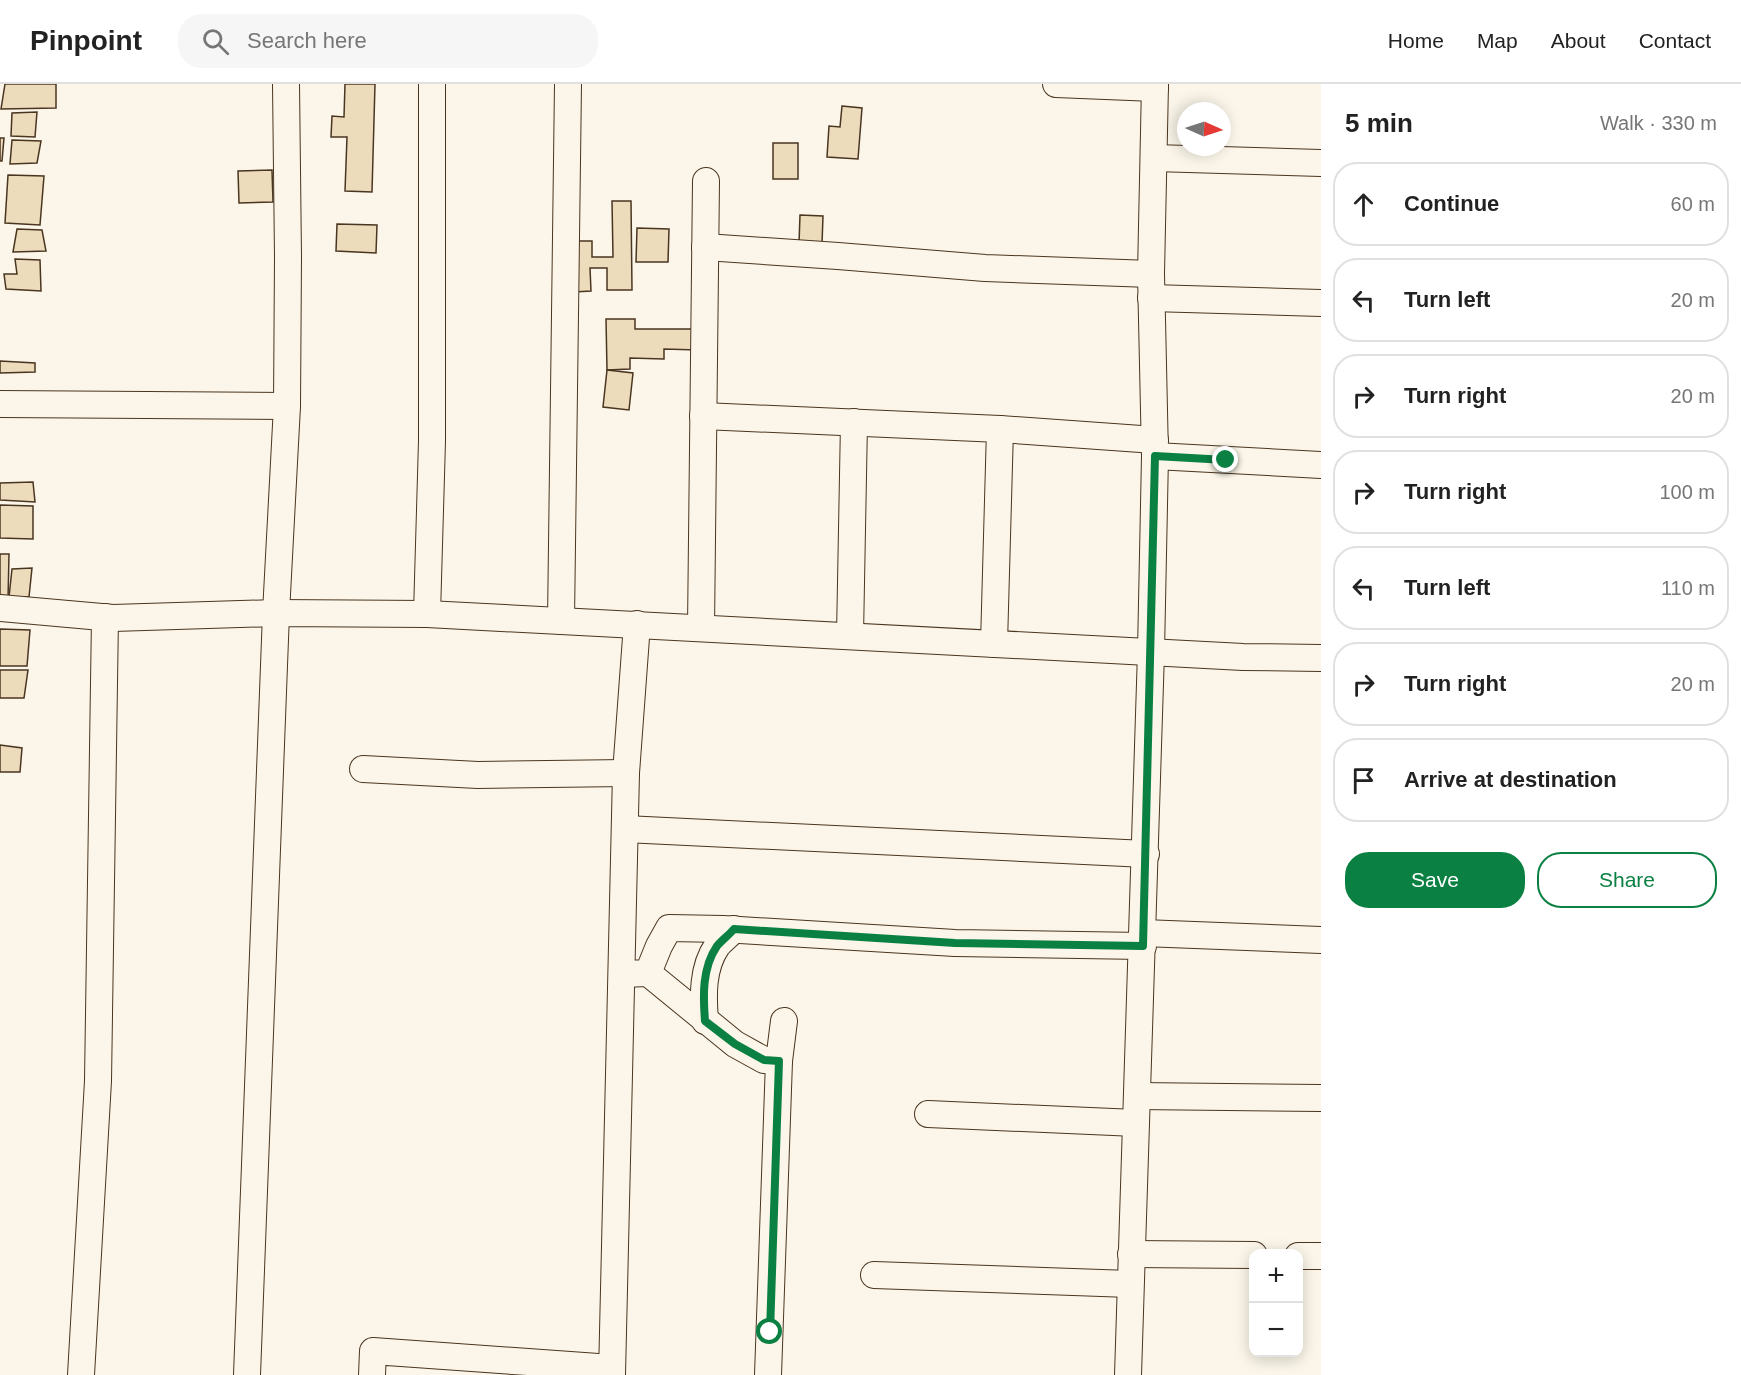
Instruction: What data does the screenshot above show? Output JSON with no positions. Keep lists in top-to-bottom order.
{
  "north": "right",
  "page": {
    "header": "Pinpoint",
    "search": "Search here",
    "nav": [
      "Home",
      "Map",
      "About",
      "Contact"
    ],
    "heading": ["5 min", "Walk · 330 m"],
    "list": [
      ["Continue", "60 m"],
      ["Turn left", "20 m"],
      ["Turn right", "20 m"],
      ["Turn right", "100 m"],
      ["Turn left", "110 m"],
      ["Turn right", "20 m"],
      "Arrive at destination"
    ],
    "buttons": ["Save", "Share"],
    "map_buttons": ["+", "−"]
  }
}
